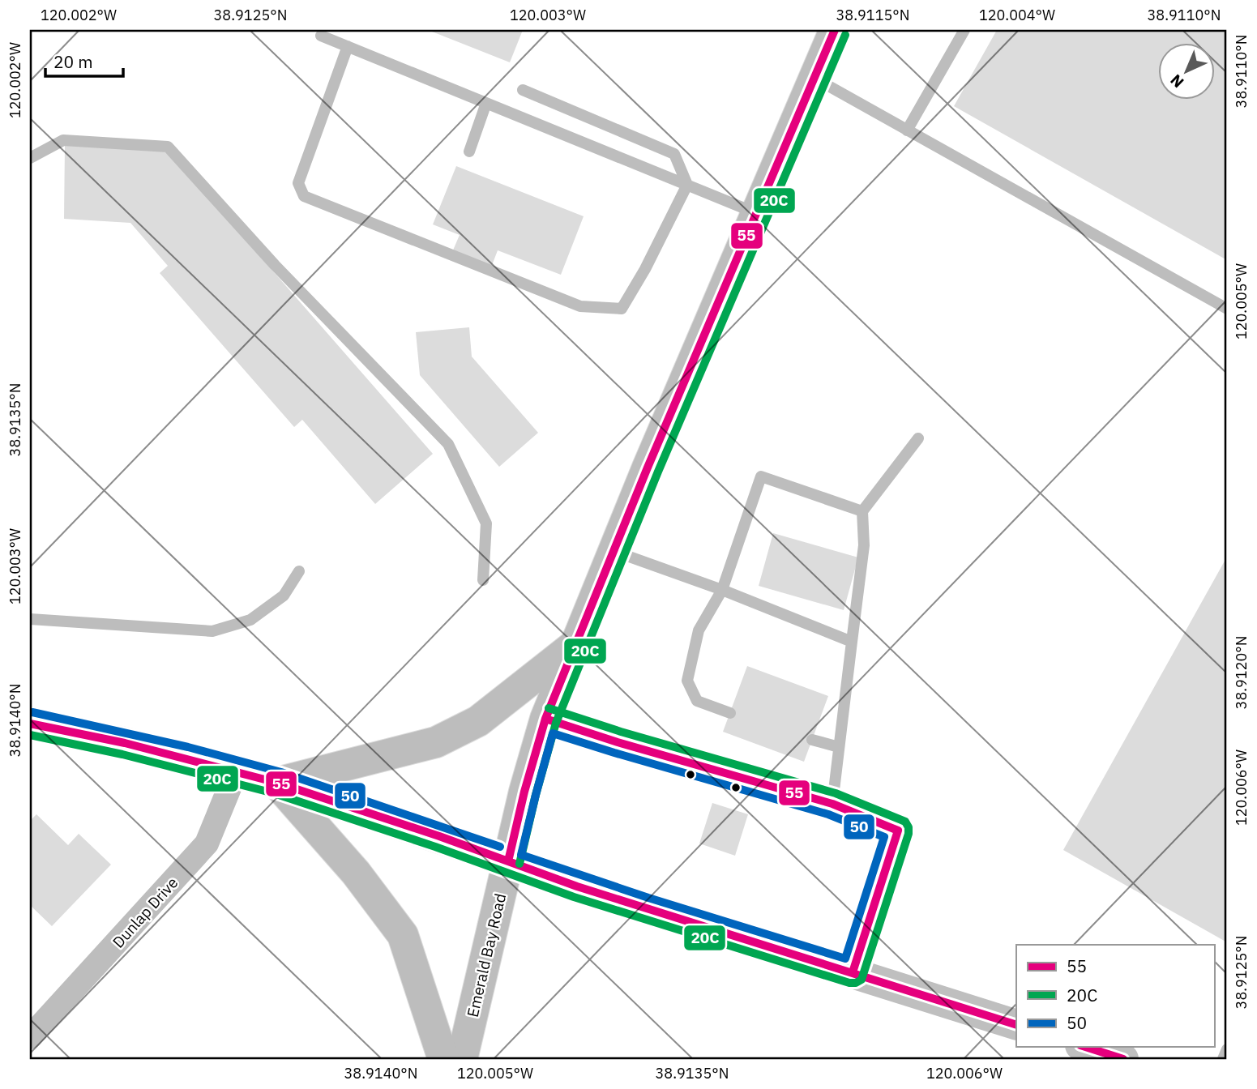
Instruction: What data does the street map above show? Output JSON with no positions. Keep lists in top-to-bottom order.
{
  "streets": {
    "main road": ["Emerald Bay Road"],
    "street": ["Dunlap Drive"]
  },
  "lines": ["transit line 55", "transit line 20C", "transit line 50"],
  "legend": ["55", "20C", "50"],
  "scale_bar": "20 m",
  "north": "bottom left",
  "coordinates": [
    "120.002°W",
    "38.9125°N",
    "120.003°W",
    "38.9115°N",
    "120.004°W",
    "38.9110°N",
    "120.005°W",
    "38.9135°N",
    "38.9120°N",
    "38.9140°N",
    "120.006°W"
  ]
}
